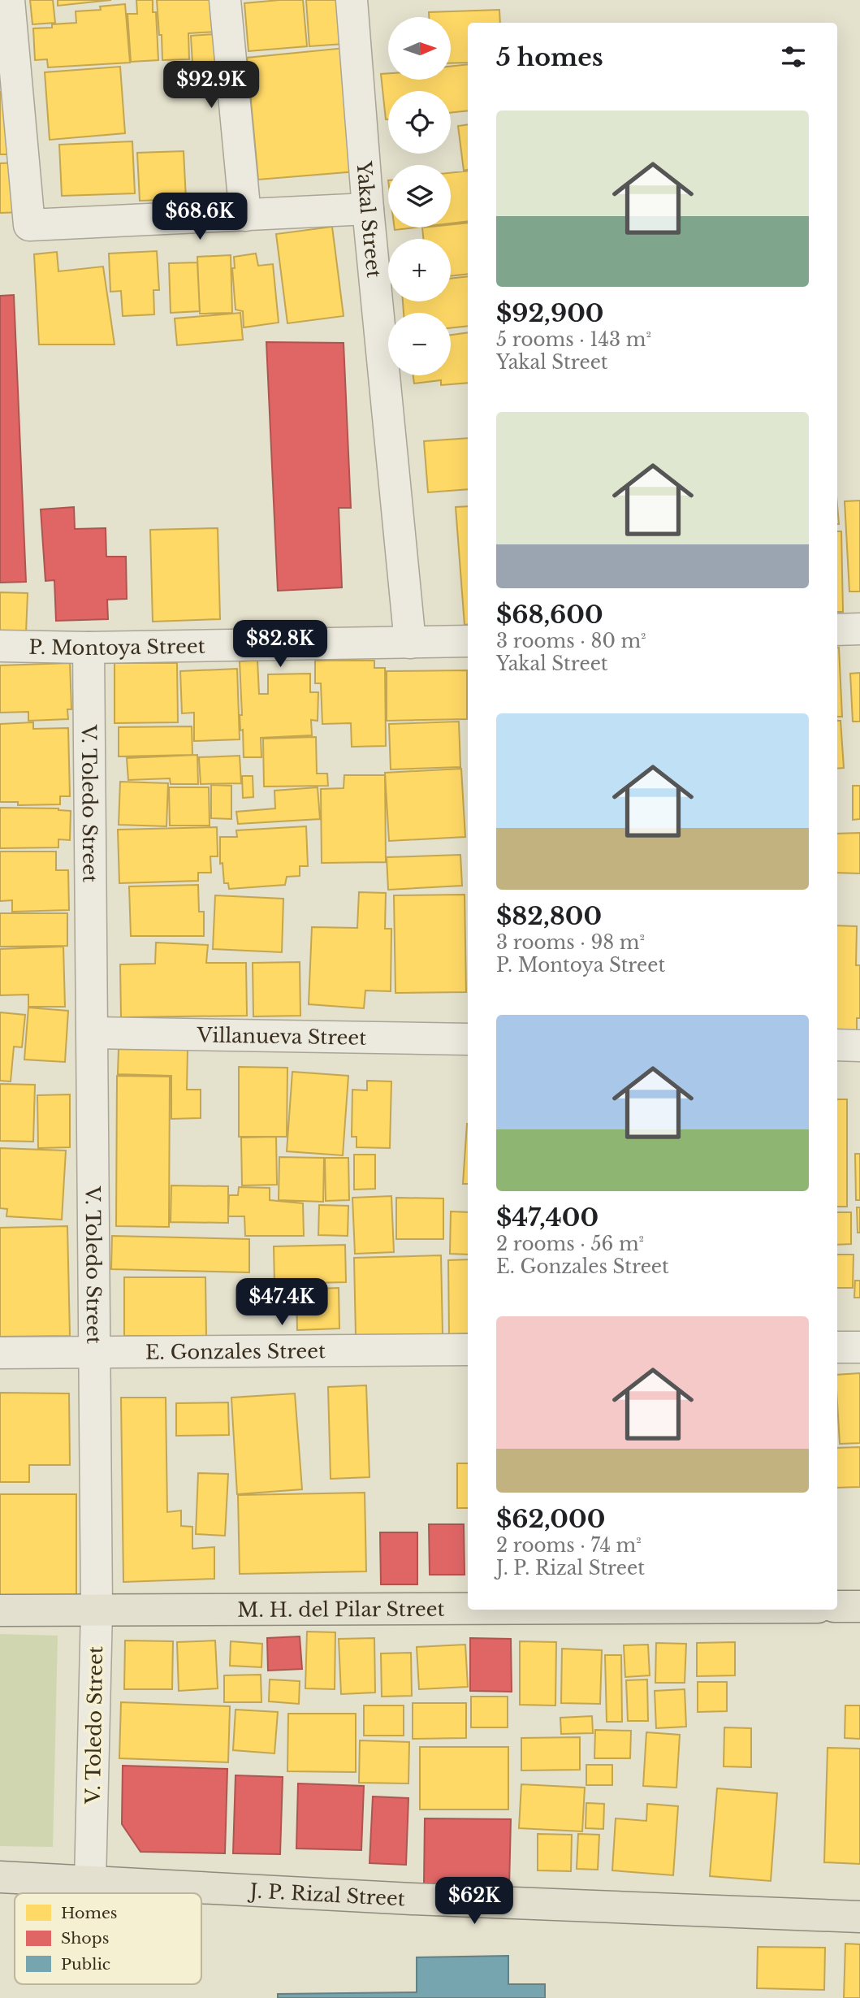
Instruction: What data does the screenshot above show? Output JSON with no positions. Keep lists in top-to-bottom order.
{
  "streets": {
    "main road": ["M. H. del Pilar Street", "J. P. Rizal Street"],
    "street": [
      "Yakal Street",
      "P. Montoya Street",
      "V. Toledo Street",
      "Villanueva Street",
      "E. Gonzales Street"
    ]
  },
  "crossings": [
    ["Yakal Street", "P. Montoya Street"],
    ["P. Montoya Street", "V. Toledo Street"],
    ["V. Toledo Street", "Villanueva Street"],
    ["V. Toledo Street", "E. Gonzales Street"],
    ["V. Toledo Street", "M. H. del Pilar Street"],
    ["V. Toledo Street", "J. P. Rizal Street"]
  ],
  "legend": ["Homes", "Shops", "Public"],
  "north": "right",
  "page": {
    "map_buttons": ["+", "−"],
    "heading": "5 homes",
    "price": [
      "$92.9K",
      "$68.6K",
      "$82.8K",
      "$47.4K",
      "$62K"
    ],
    "list": [
      {
        "name": "$92,900",
        "note": "5 rooms · 143 m² · Yakal Street"
      },
      {
        "name": "$68,600",
        "note": "3 rooms · 80 m² · Yakal Street"
      },
      {
        "name": "$82,800",
        "note": "3 rooms · 98 m² · P. Montoya Street"
      },
      {
        "name": "$47,400",
        "note": "2 rooms · 56 m² · E. Gonzales Street"
      },
      {
        "name": "$62,000",
        "note": "2 rooms · 74 m² · J. P. Rizal Street"
      }
    ]
  }
}
